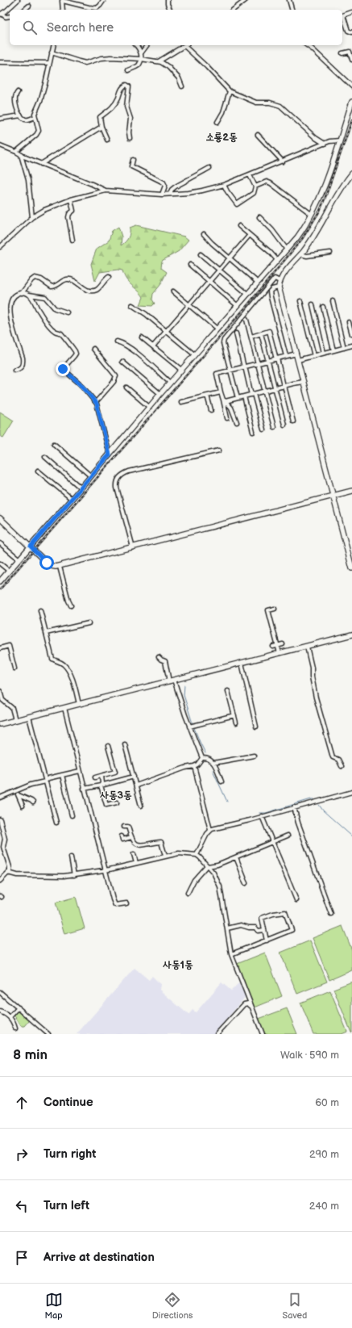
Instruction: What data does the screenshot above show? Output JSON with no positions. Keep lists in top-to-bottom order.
{
  "districts": ["소룡2동", "사동3동", "사동1동"],
  "page": {
    "search": "Search here",
    "heading": ["8 min", "Walk · 590 m"],
    "list": [
      ["Continue", "60 m"],
      ["Turn right", "290 m"],
      ["Turn left", "240 m"],
      "Arrive at destination"
    ],
    "nav": ["Map", "Directions", "Saved"]
  }
}
